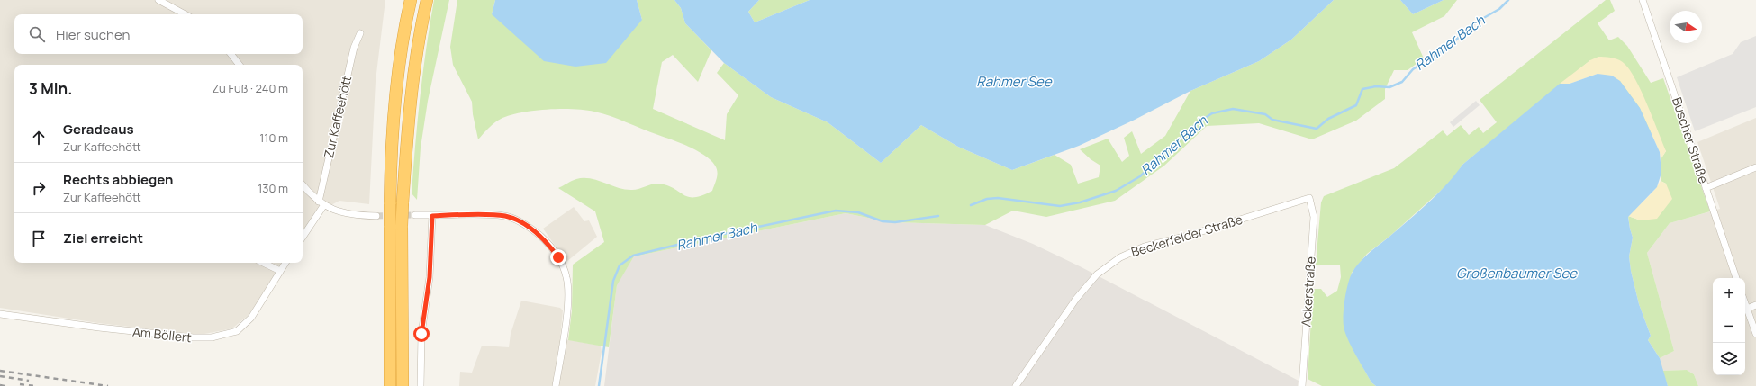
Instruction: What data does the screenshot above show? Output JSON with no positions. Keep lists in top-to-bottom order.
{
  "streets": {
    "street": [
      "Zur Kaffeehött",
      "Buscher Straße",
      "Beckerfelder Straße",
      "Ackerstraße",
      "Am Böllert"
    ]
  },
  "crossings": [
    ["Beckerfelder Straße", "Ackerstraße"]
  ],
  "water": ["Rahmer Bach", "Rahmer See", "Großenbaumer See"],
  "north": "right",
  "page": {
    "search": "Hier suchen",
    "heading": ["3 Min.", "Zu Fuß · 240 m"],
    "list": [
      ["Geradeaus", "Zur Kaffeehött", "110 m"],
      ["Rechts abbiegen", "Zur Kaffeehött", "130 m"],
      "Ziel erreicht"
    ],
    "map_buttons": ["+", "−"]
  }
}
